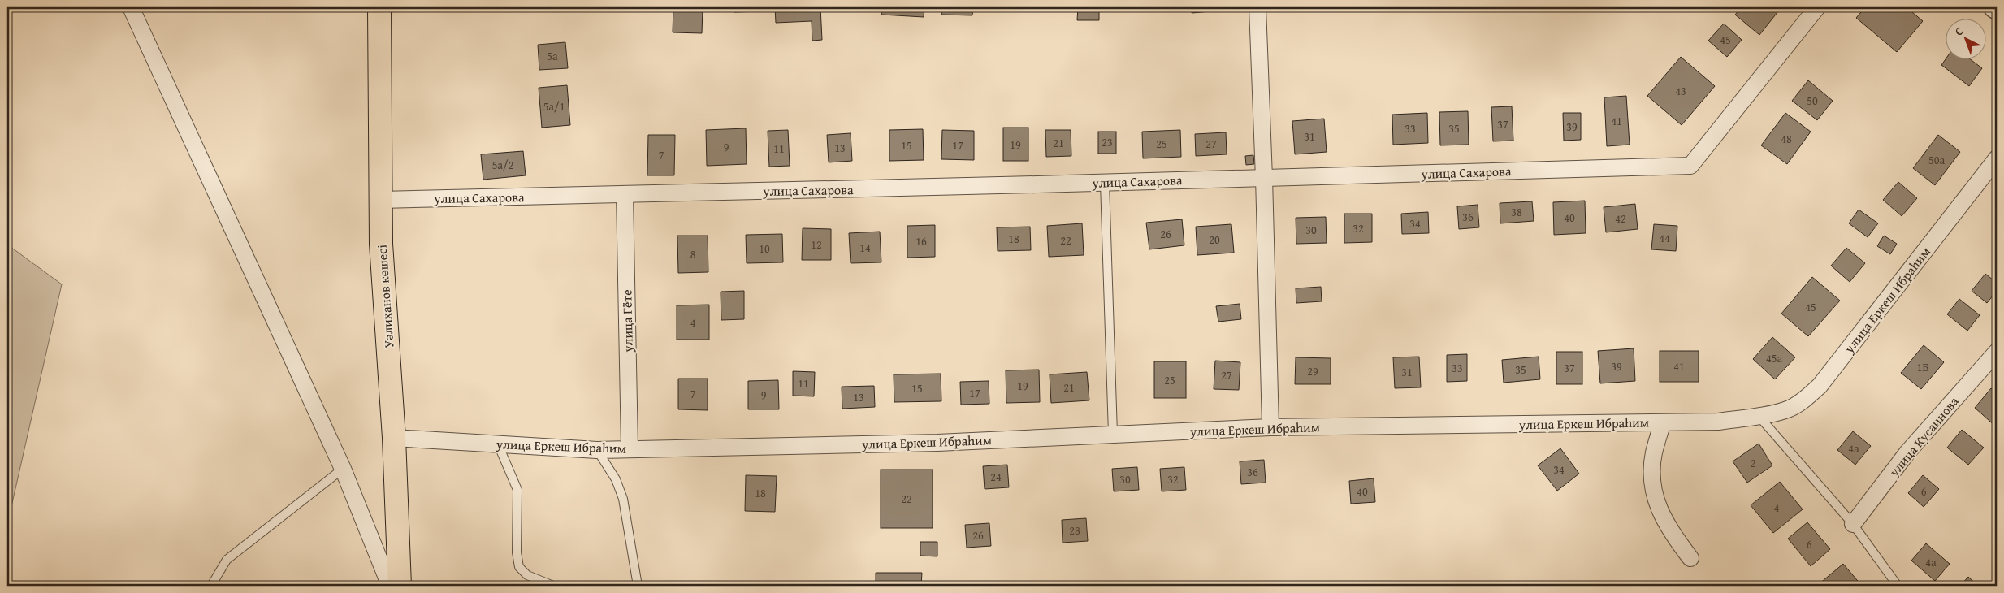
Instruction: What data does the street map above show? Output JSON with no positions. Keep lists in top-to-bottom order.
{
  "streets": {
    "main road": ["Уәлиханов көшесі"],
    "street": [
      "улица Сахарова",
      "улица Еркеш Ибраһим",
      "улица Гёте",
      "улица Кусаинова"
    ]
  },
  "crossings": [
    ["улица Сахарова", "Уәлиханов көшесі"],
    ["улица Сахарова", "улица Гёте"],
    ["Уәлиханов көшесі", "улица Еркеш Ибраһим"],
    ["улица Еркеш Ибраһим", "улица Гёте"]
  ],
  "house_numbers": [
    "45",
    "5а",
    "43",
    "50",
    "5а/1",
    "41",
    "37",
    "39",
    "33",
    "35",
    "31",
    "48",
    "23",
    "21",
    "25",
    "27",
    "19",
    "15",
    "17",
    "9",
    "13",
    "11",
    "7",
    "50а",
    "5а/2",
    "38",
    "36",
    "40",
    "42",
    "34",
    "32",
    "30",
    "26",
    "44",
    "18",
    "20",
    "22",
    "16",
    "12",
    "14",
    "10",
    "8",
    "45",
    "4",
    "45а",
    "39",
    "41",
    "1Б",
    "33",
    "37",
    "35",
    "29",
    "31",
    "27",
    "25",
    "11",
    "19",
    "21",
    "15",
    "17",
    "7",
    "9",
    "13",
    "4а",
    "2",
    "34",
    "36",
    "24",
    "30",
    "32",
    "40",
    "6",
    "18",
    "22",
    "4",
    "28",
    "26",
    "6",
    "4а"
  ],
  "north": "top left"
}
